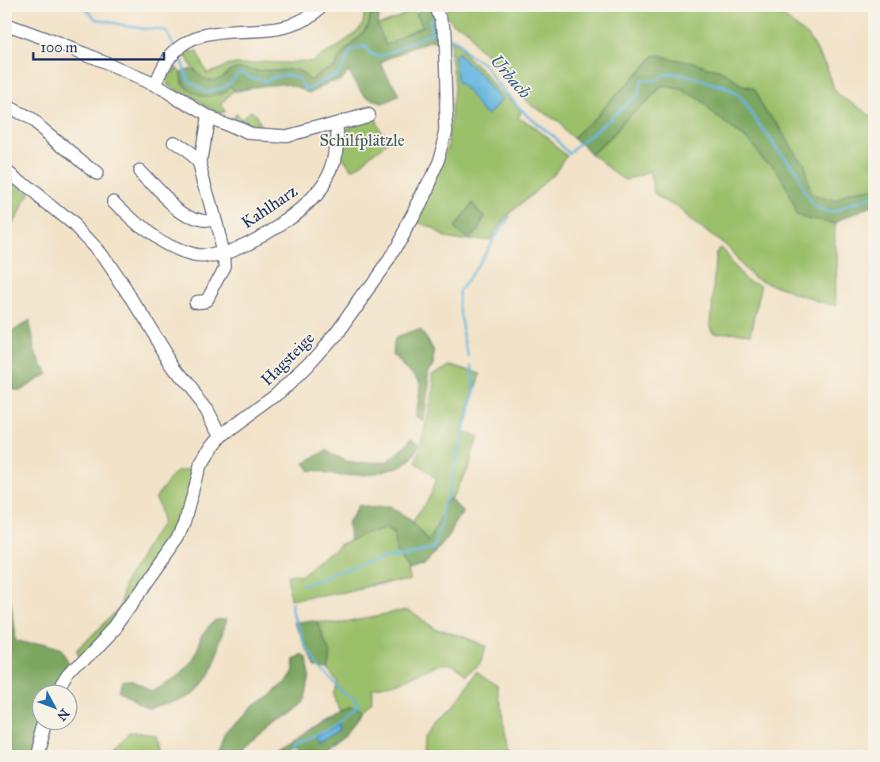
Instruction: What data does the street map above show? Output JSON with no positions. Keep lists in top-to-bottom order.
{
  "streets": {
    "street": ["Kahlharz", "Hagsteige"]
  },
  "water": ["Urbach"],
  "parks": ["Schilfplätzle"],
  "scale_bar": "100 m",
  "north": "bottom right"
}
